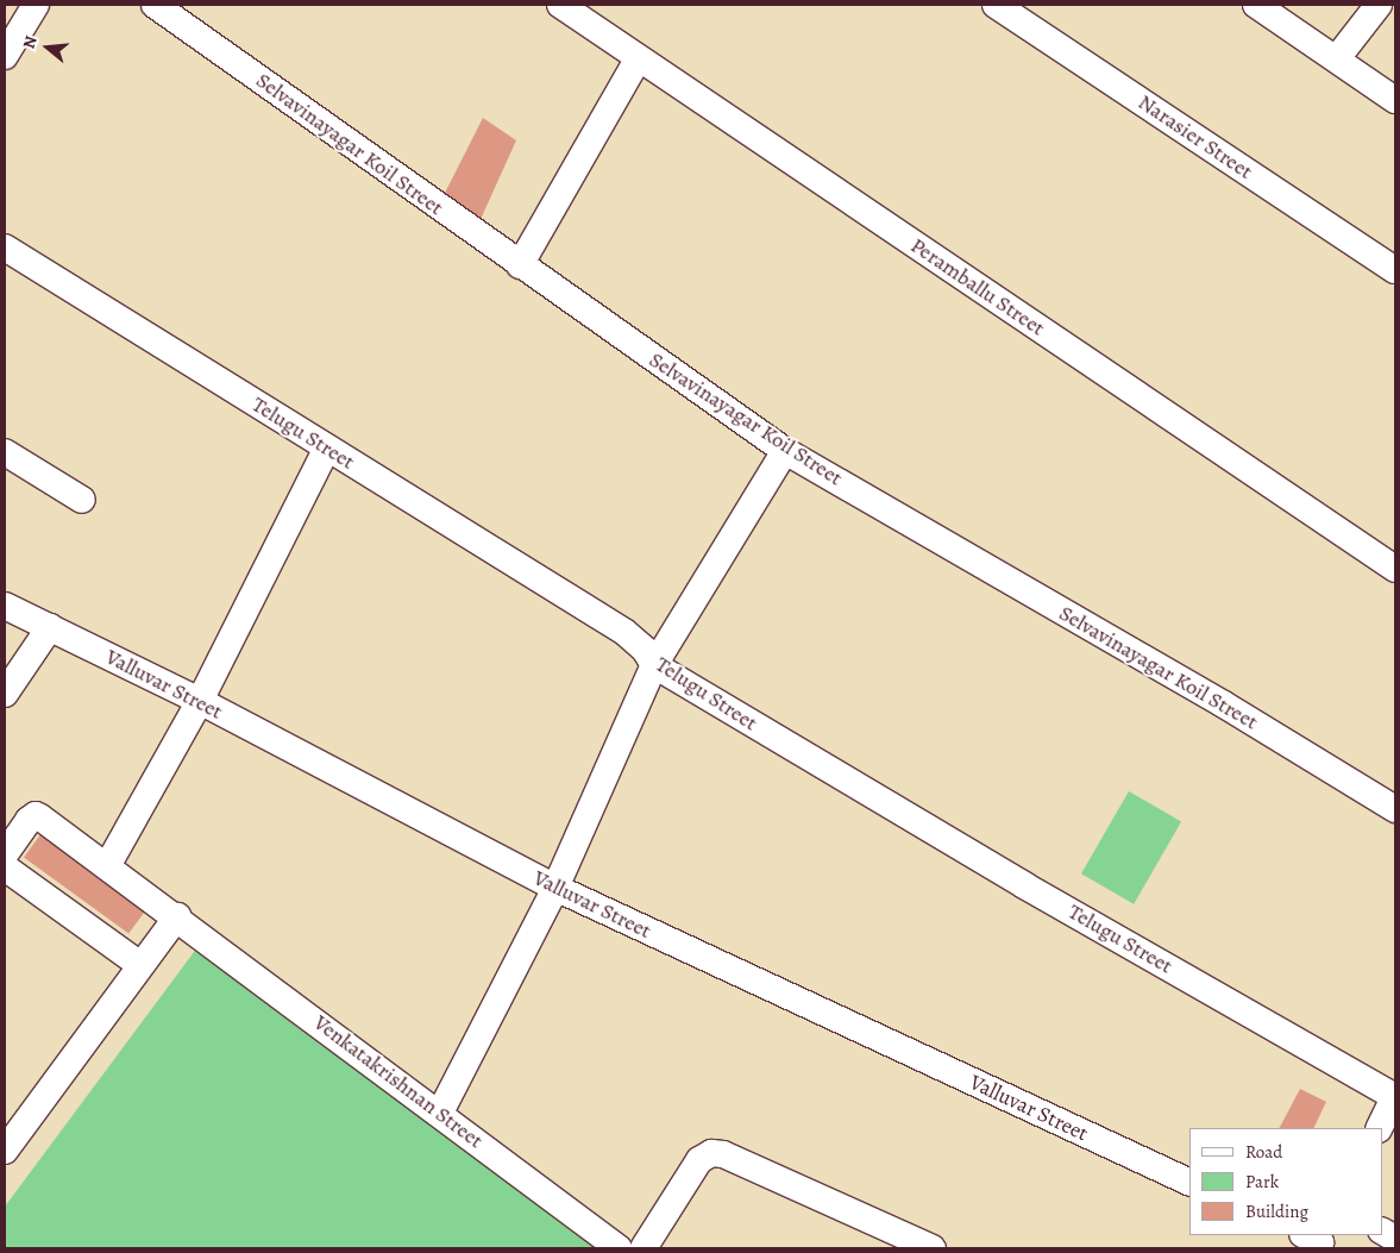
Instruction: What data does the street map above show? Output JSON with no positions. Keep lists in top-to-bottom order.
{
  "streets": {
    "street": [
      "Narasier Street",
      "Selvavinayagar Koil Street",
      "Peramballu Street",
      "Telugu Street",
      "Valluvar Street",
      "Venkatakrishnan Street"
    ]
  },
  "legend": ["Road", "Park", "Building"],
  "north": "left"
}
